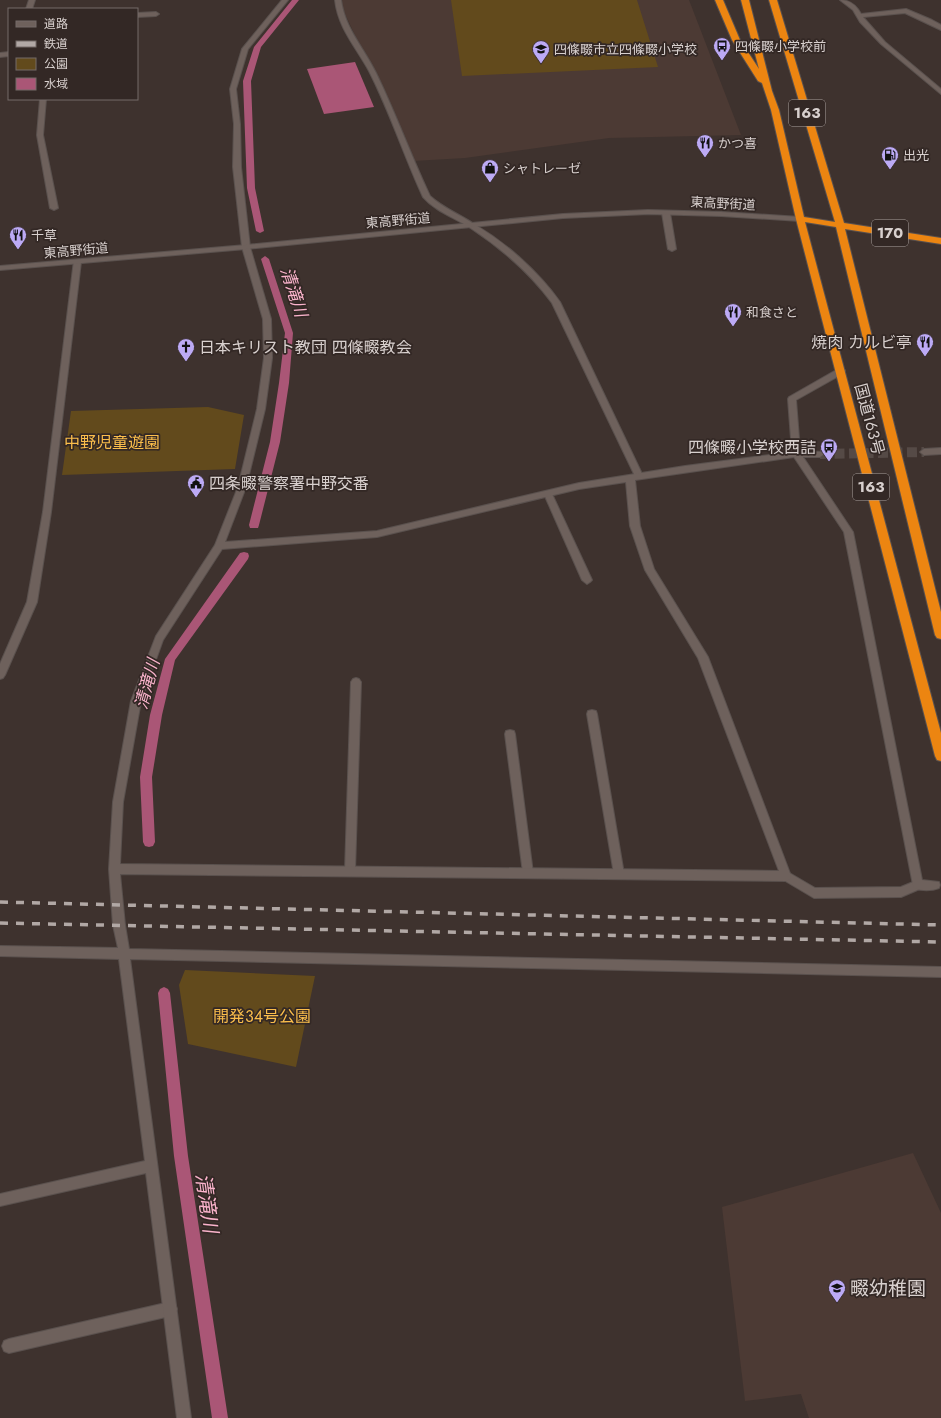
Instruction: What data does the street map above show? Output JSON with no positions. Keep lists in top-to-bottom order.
{
  "streets": {
    "highway": ["163", "170", "国道163号"],
    "street": ["東高野街道"]
  },
  "crossings": [
    ["163", "170"],
    ["163", "国道163号"],
    ["東高野街道", "170"],
    ["東高野街道", "国道163号"],
    ["170", "国道163号"]
  ],
  "water": ["清滝川"],
  "parks": ["中野児童遊園", "開発34号公園"],
  "places": {
    "bus stop": ["四條畷小学校前", "四條畷小学校西詰"],
    "school or university": ["四條畷市立四條畷小学校", "畷幼稚園"],
    "restaurant": [
      "かつ喜",
      "千草",
      "和食さと",
      "焼肉 カルビ亭"
    ],
    "fuel station": ["出光"],
    "shop": ["シャトレーゼ"],
    "church": ["日本キリスト教団 四條畷教会"],
    "public building": ["四条畷警察署中野交番"]
  },
  "legend": [
    "道路",
    "鉄道",
    "公園",
    "水域"
  ]
}
